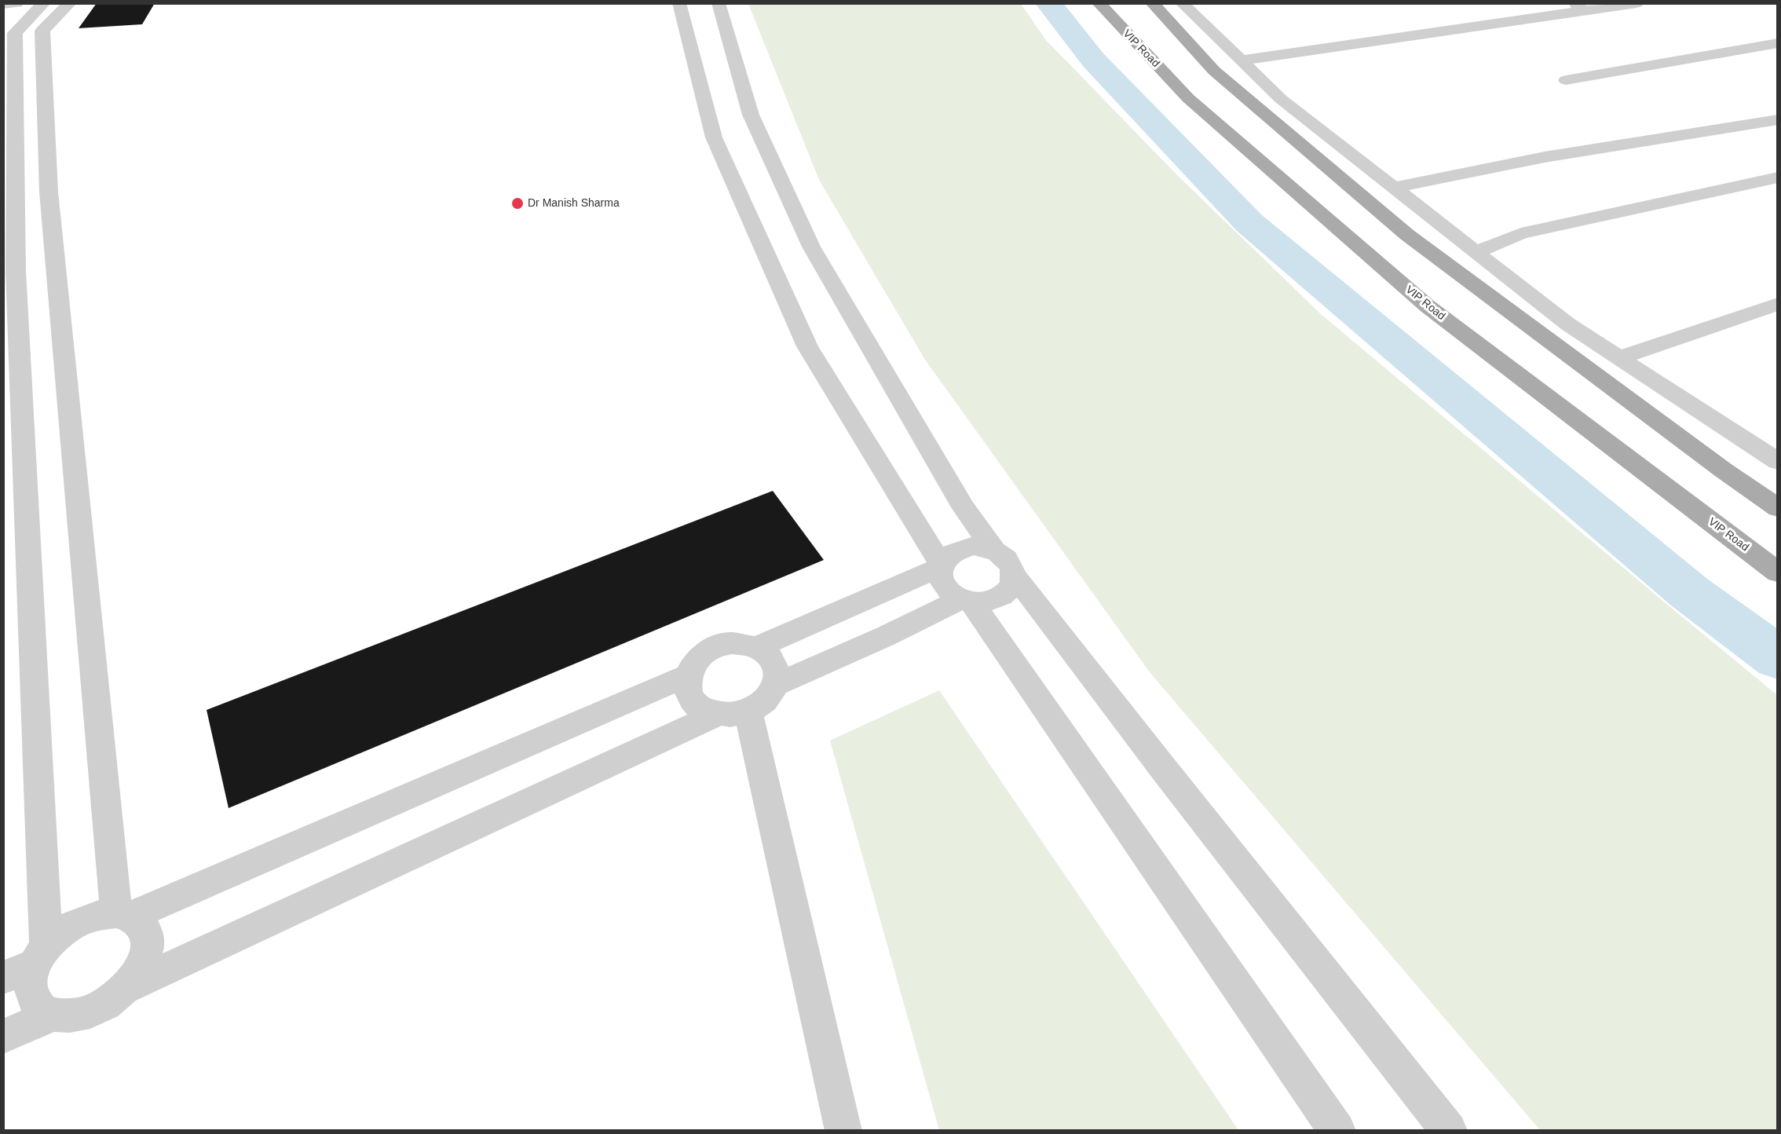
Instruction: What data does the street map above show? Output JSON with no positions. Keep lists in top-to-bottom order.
{
  "streets": {
    "main road": ["VIP Road"]
  },
  "places": ["Dr Manish Sharma"]
}
